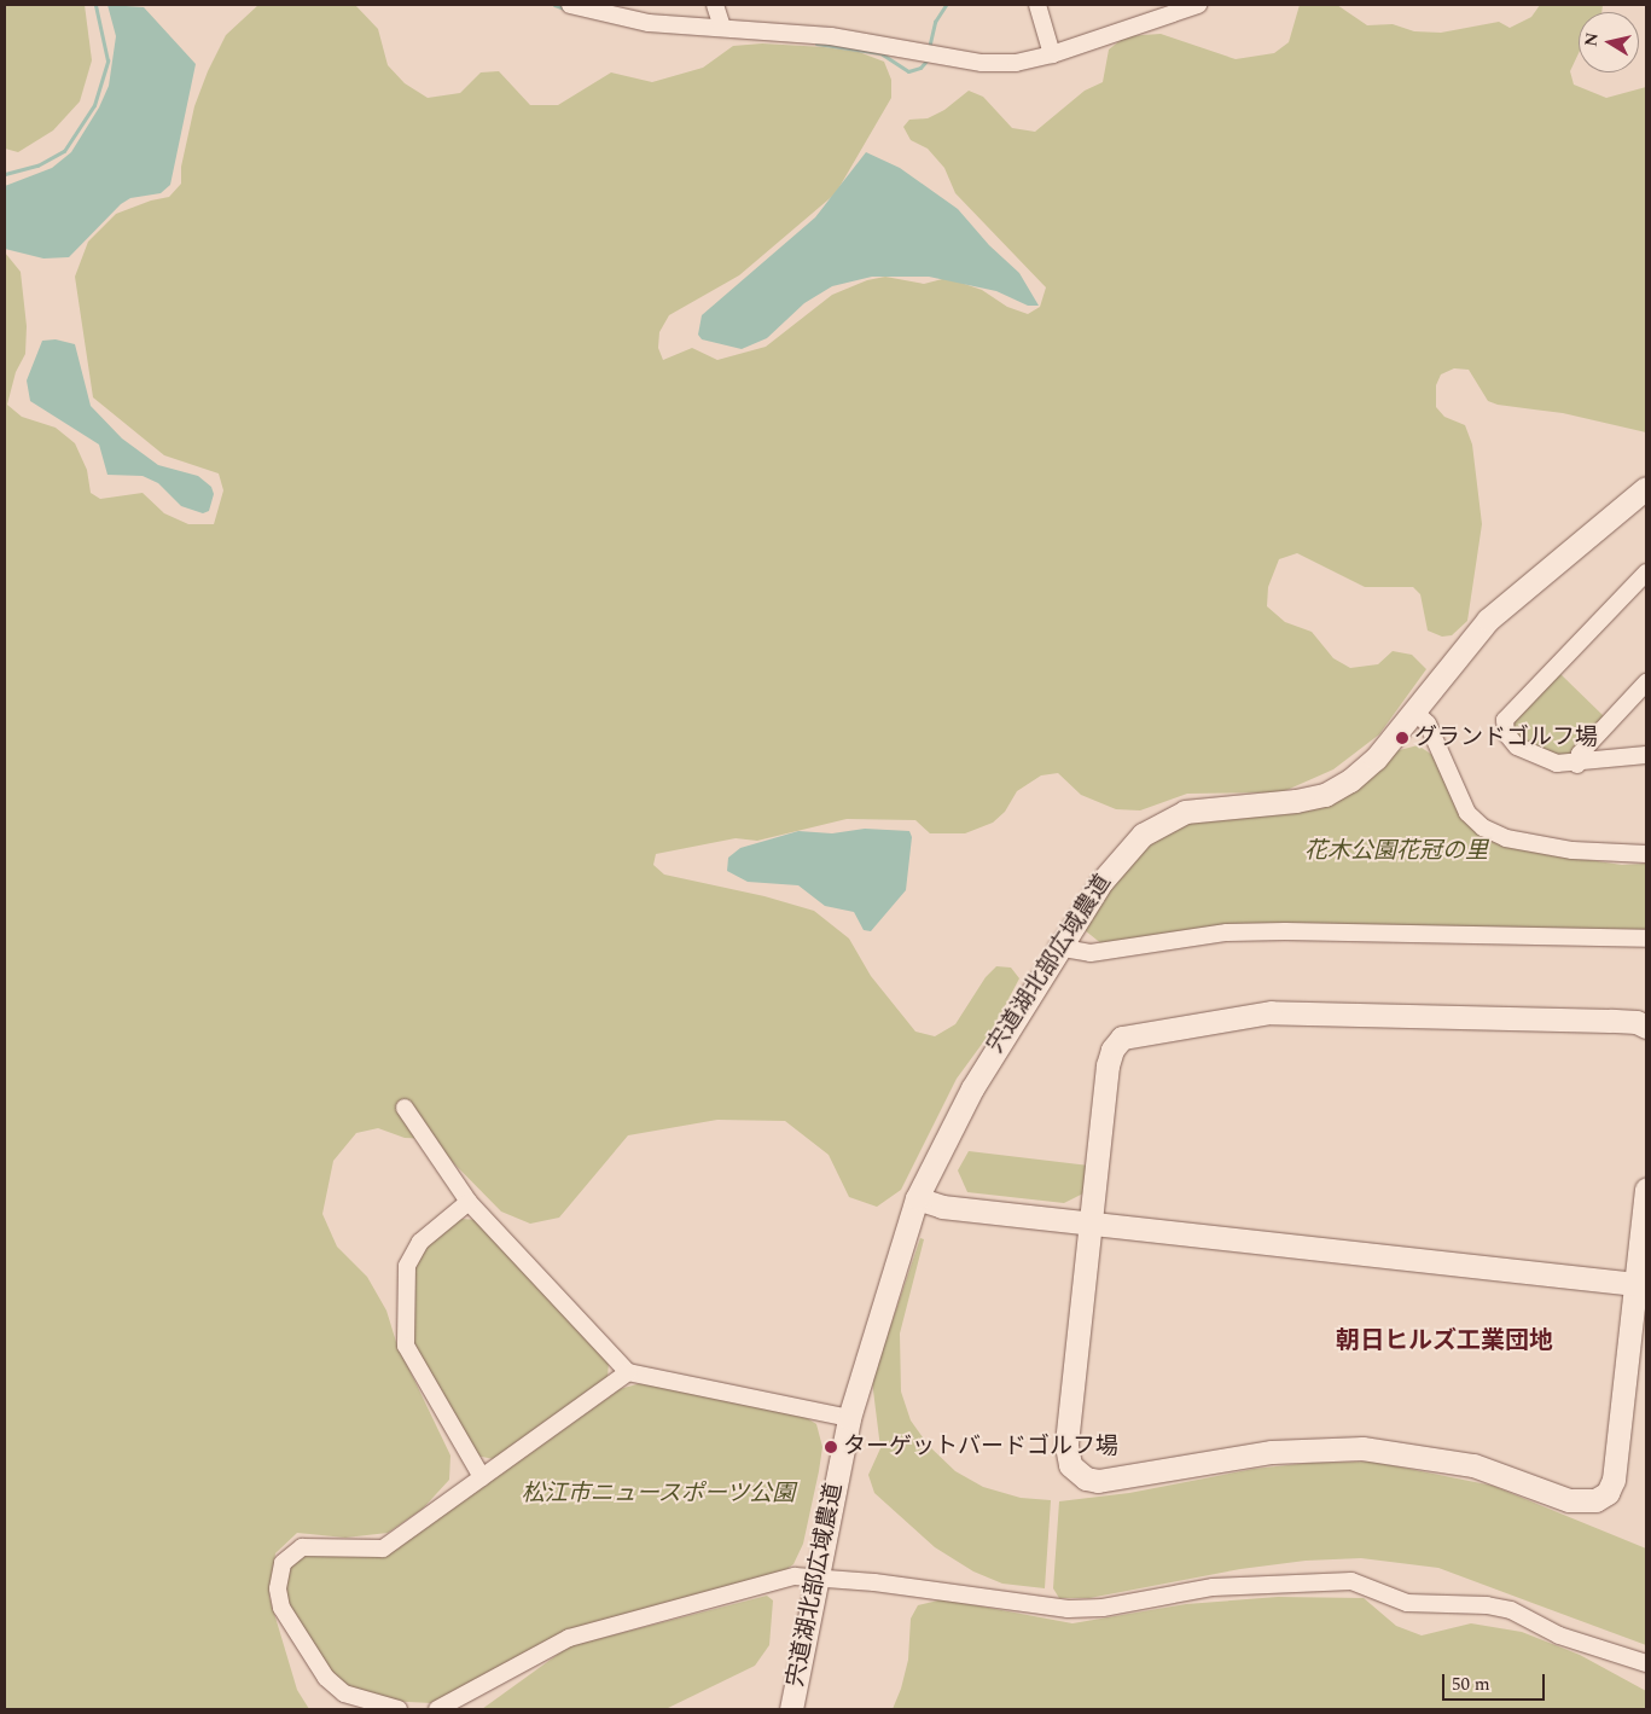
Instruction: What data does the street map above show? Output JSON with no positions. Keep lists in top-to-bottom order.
{
  "streets": {
    "street": ["宍道湖北部広域農道"]
  },
  "districts": ["朝日ヒルズ工業団地"],
  "parks": ["花木公園花冠の里", "松江市ニュースポーツ公園"],
  "places": ["グランドゴルフ場", "ターゲットバードゴルフ場"],
  "scale_bar": "50 m",
  "north": "left"
}
